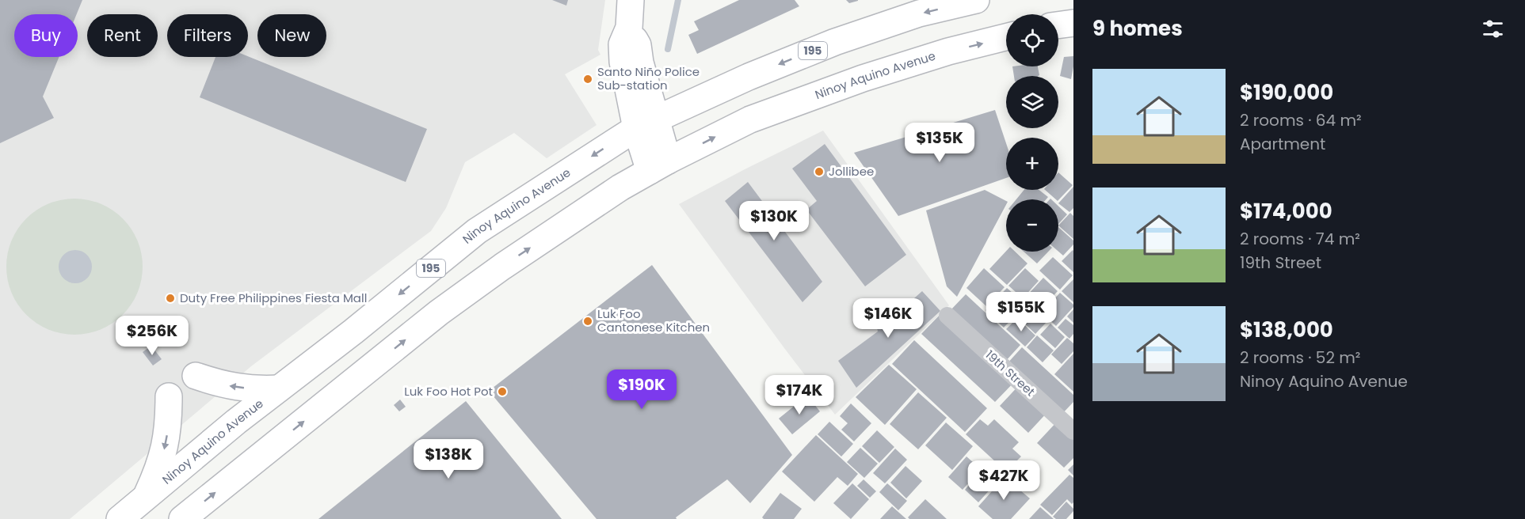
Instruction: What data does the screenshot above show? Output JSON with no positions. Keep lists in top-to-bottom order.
{
  "streets": {
    "main road": ["195", "Ninoy Aquino Avenue"],
    "street": ["19th Street"]
  },
  "places": [
    "Santo Niño Police Sub-station",
    "Jollibee",
    "Duty Free Philippines Fiesta Mall",
    "Luk Foo Cantonese Kitchen",
    "Luk Foo Hot Pot"
  ],
  "page": {
    "heading": "9 homes",
    "map_buttons": ["+", "−"],
    "chip": [
      "Buy",
      "Rent",
      "Filters",
      "New"
    ],
    "list": [
      {
        "name": "$190,000",
        "note": "2 rooms · 64 m² · Apartment"
      },
      {
        "name": "$174,000",
        "note": "2 rooms · 74 m² · 19th Street"
      },
      {
        "name": "$138,000",
        "note": "2 rooms · 52 m² · Ninoy Aquino Avenue"
      }
    ],
    "price": [
      "$135K",
      "$130K",
      "$155K",
      "$146K",
      "$256K",
      "$190K",
      "$174K",
      "$138K",
      "$427K"
    ]
  }
}
